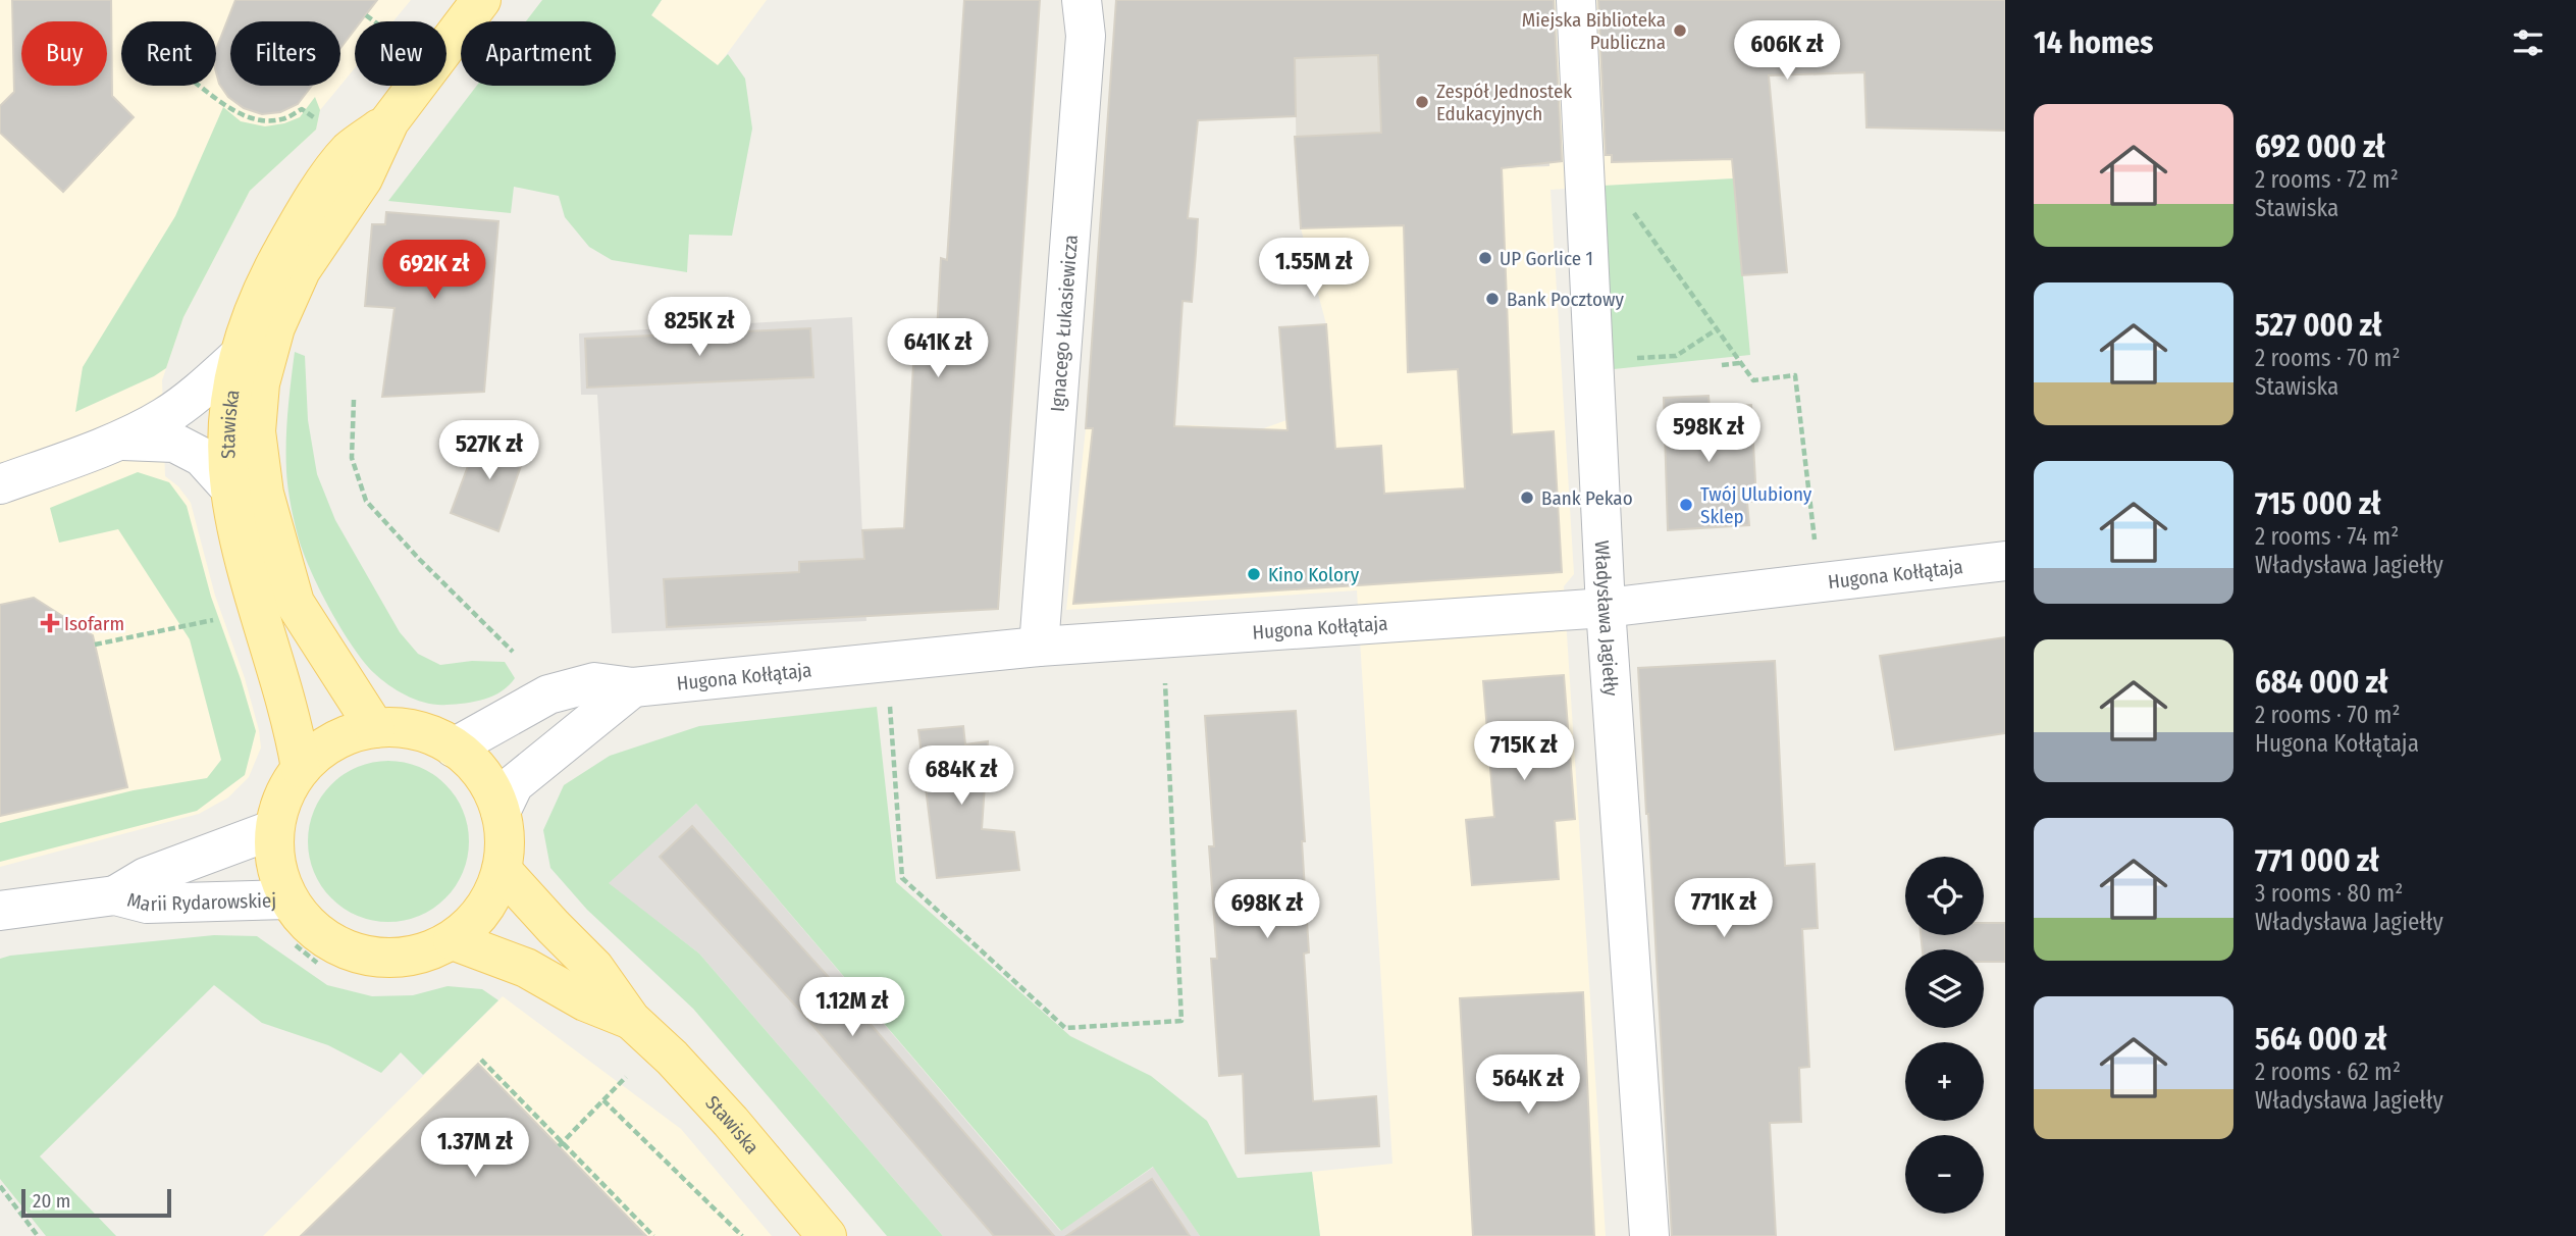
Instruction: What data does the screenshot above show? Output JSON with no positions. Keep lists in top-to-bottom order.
{
  "streets": {
    "main road": ["Stawiska"],
    "street": [
      "Ignacego Łukasiewicza",
      "Hugona Kołłątaja",
      "Władysława Jagiełły",
      "Marii Rydarowskiej"
    ]
  },
  "crossings": [
    ["Ignacego Łukasiewicza", "Hugona Kołłątaja"],
    ["Stawiska", "Hugona Kołłątaja"],
    ["Stawiska", "Marii Rydarowskiej"],
    ["Hugona Kołłątaja", "Władysława Jagiełły"],
    ["Hugona Kołłątaja", "Marii Rydarowskiej"]
  ],
  "places": {
    "other": [
      "Miejska Biblioteka Publiczna",
      "Zespół Jednostek Edukacyjnych",
      "UP Gorlice 1",
      "Bank Pocztowy",
      "Bank Pekao",
      "Twój Ulubiony Sklep",
      "Kino Kolory"
    ],
    "health": ["Isofarm"]
  },
  "scale_bar": "20 m",
  "page": {
    "heading": "14 homes",
    "price": [
      "606K zł",
      "1.55M zł",
      "692K zł",
      "825K zł",
      "641K zł",
      "598K zł",
      "527K zł",
      "715K zł",
      "684K zł",
      "771K zł",
      "698K zł",
      "1.12M zł",
      "564K zł",
      "1.37M zł"
    ],
    "chip": [
      "Buy",
      "Rent",
      "Filters",
      "New",
      "Apartment"
    ],
    "list": [
      {
        "name": "692 000 zł",
        "note": "2 rooms · 72 m² · Stawiska"
      },
      {
        "name": "527 000 zł",
        "note": "2 rooms · 70 m² · Stawiska"
      },
      {
        "name": "715 000 zł",
        "note": "2 rooms · 74 m² · Władysława Jagiełły"
      },
      {
        "name": "684 000 zł",
        "note": "2 rooms · 70 m² · Hugona Kołłątaja"
      },
      {
        "name": "771 000 zł",
        "note": "3 rooms · 80 m² · Władysława Jagiełły"
      },
      {
        "name": "564 000 zł",
        "note": "2 rooms · 62 m² · Władysława Jagiełły"
      }
    ],
    "map_buttons": ["+", "−"],
    "scale": "20 m"
  }
}
